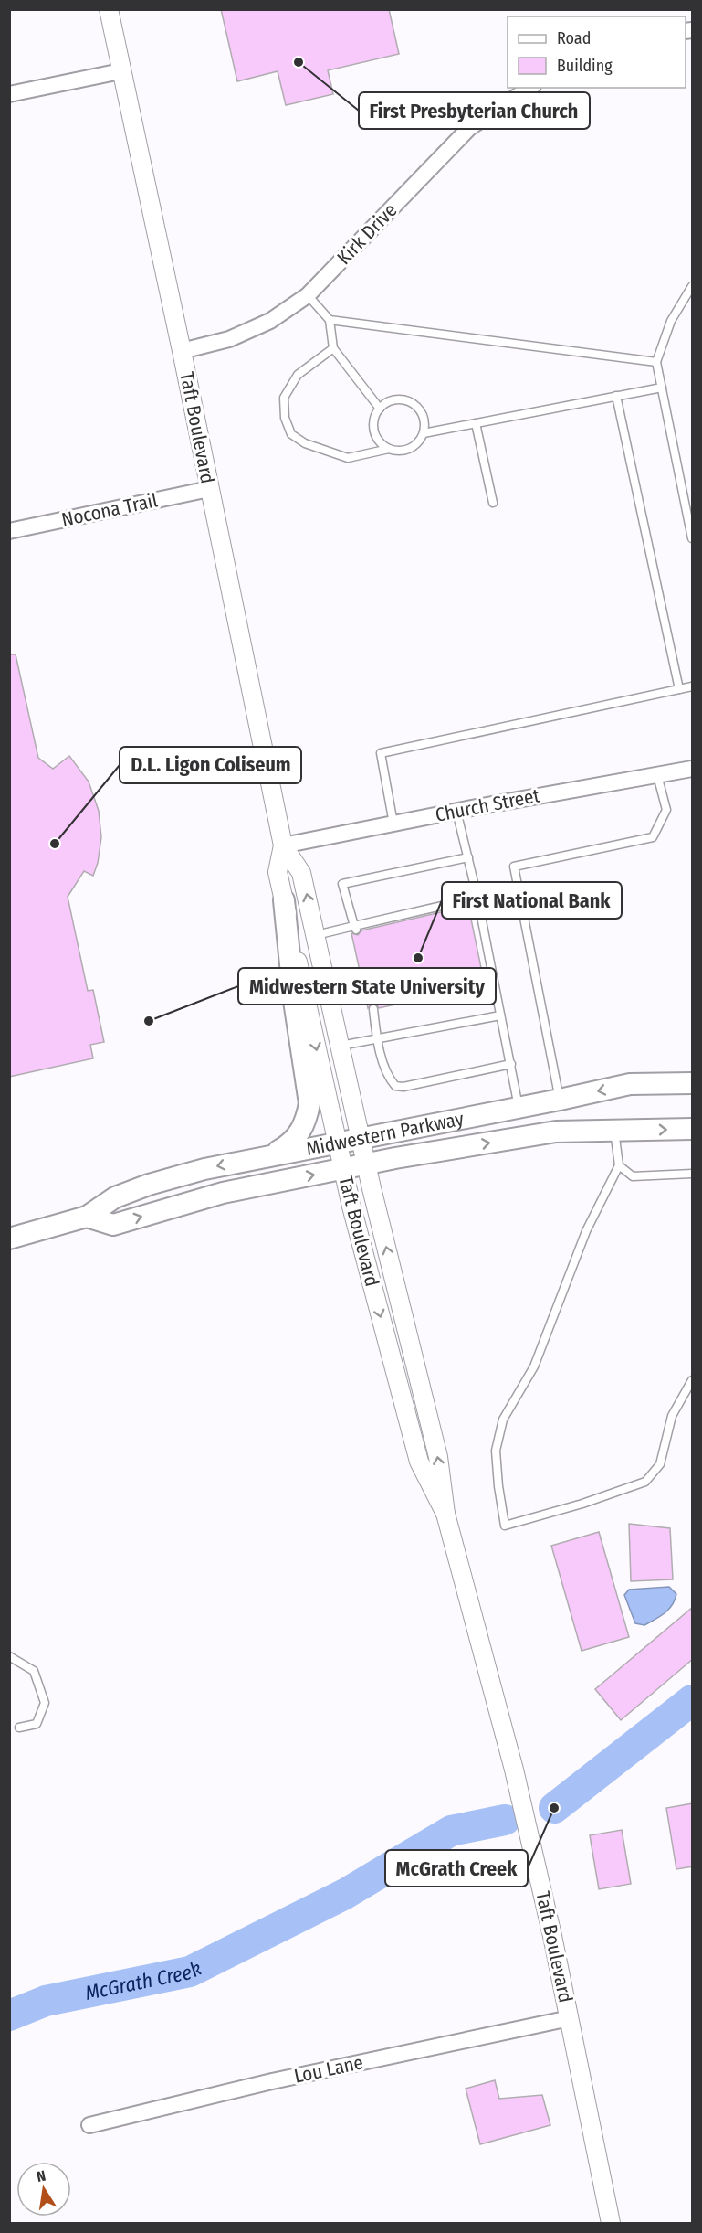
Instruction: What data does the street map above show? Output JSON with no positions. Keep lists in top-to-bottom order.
{
  "streets": {
    "main road": ["Midwestern Parkway"],
    "street": [
      "Kirk Drive",
      "Taft Boulevard",
      "Nocona Trail",
      "Church Street",
      "Lou Lane"
    ]
  },
  "crossings": [
    ["Kirk Drive", "Taft Boulevard"],
    ["Taft Boulevard", "Nocona Trail"],
    ["Taft Boulevard", "Church Street"],
    ["Taft Boulevard", "Midwestern Parkway"],
    ["Taft Boulevard", "Lou Lane"]
  ],
  "water": ["McGrath Creek"],
  "places": [
    "First Presbyterian Church",
    "D.L. Ligon Coliseum",
    "First National Bank",
    "Midwestern State University",
    "McGrath Creek"
  ],
  "legend": ["Road", "Building"],
  "north": "top"
}
